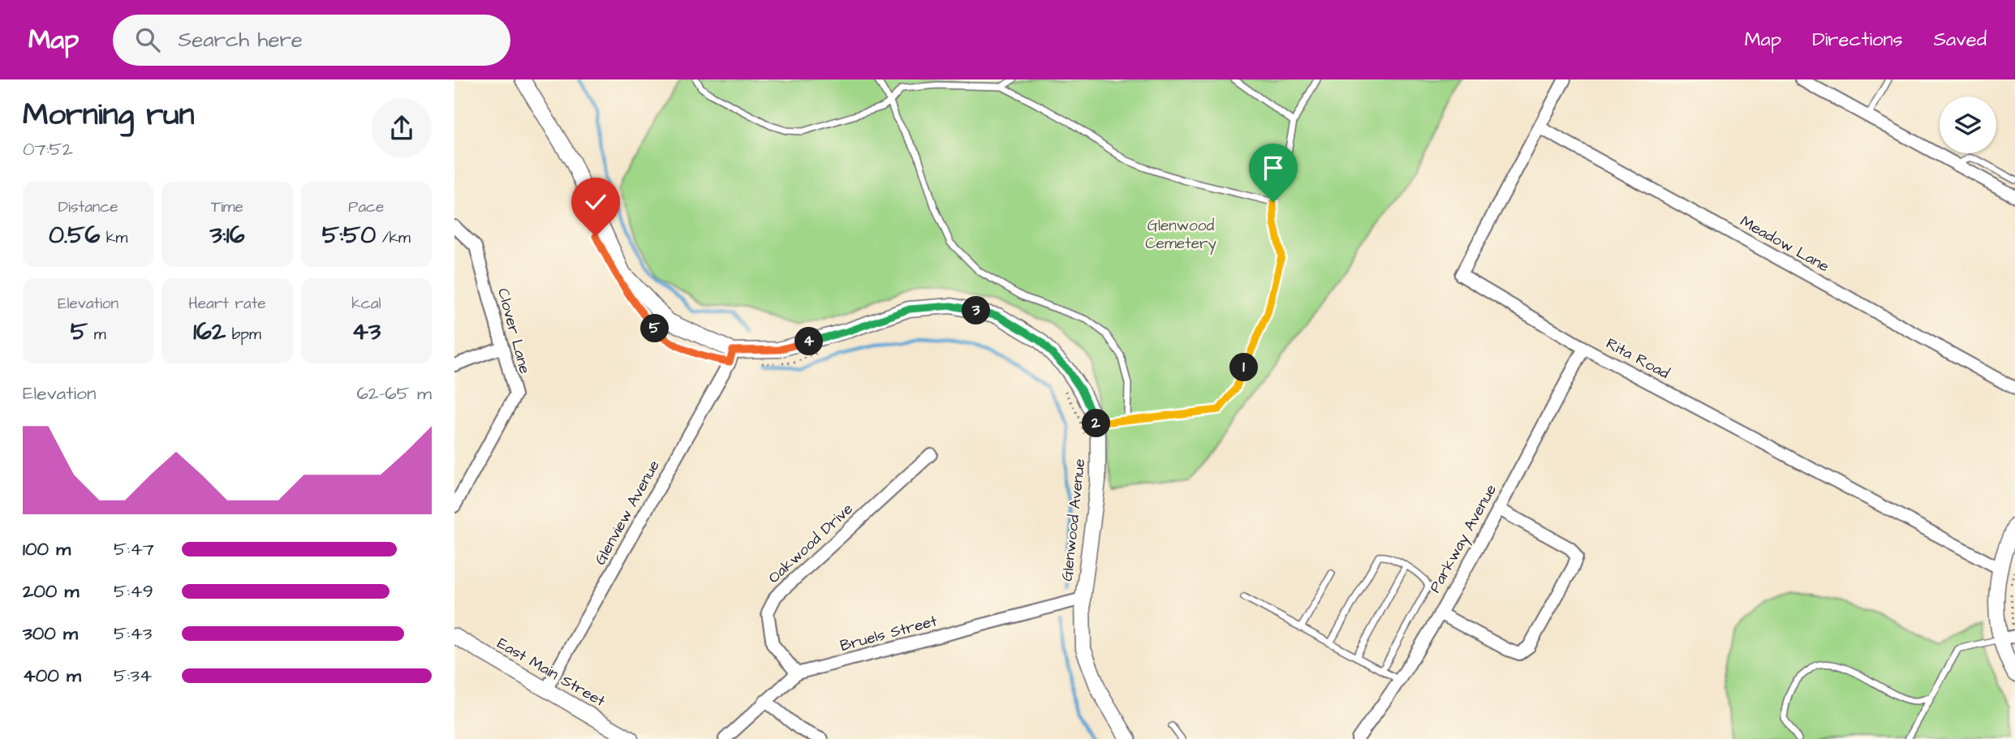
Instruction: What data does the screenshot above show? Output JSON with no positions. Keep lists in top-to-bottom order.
{
  "streets": {
    "street": [
      "Meadow Lane",
      "Clover Lane",
      "Rita Road",
      "Glenview Avenue",
      "Glenwood Avenue",
      "Parkway Avenue",
      "Oakwood Drive",
      "Bruels Street",
      "East Main Street"
    ]
  },
  "crossings": [
    ["Meadow Lane", "Rita Road"],
    ["Rita Road", "Parkway Avenue"],
    ["Glenview Avenue", "Glenwood Avenue"],
    ["Glenview Avenue", "East Main Street"],
    ["Glenwood Avenue", "Bruels Street"],
    ["Oakwood Drive", "Bruels Street"]
  ],
  "parks": ["Glenwood Cemetery"],
  "page": {
    "header": "Map",
    "search": "Search here",
    "nav": ["Map", "Directions", "Saved"],
    "heading": ["Morning run", "07:52"],
    "stats": [
      ["Distance", "0.56 km"],
      ["Time", "3:16"],
      ["Pace", "5:50 /km"],
      ["Elevation", "5 m"],
      ["Heart rate", "162 bpm"],
      ["kcal", "43"]
    ],
    "pins": [
      "3",
      "5",
      "4",
      "1",
      "2"
    ],
    "chart": ["Elevation", "62–65 m"],
    "list": [
      {
        "name": "100 m",
        "note": "5:47"
      },
      {
        "name": "200 m",
        "note": "5:49"
      },
      {
        "name": "300 m",
        "note": "5:43"
      },
      {
        "name": "400 m",
        "note": "5:34"
      }
    ]
  }
}
